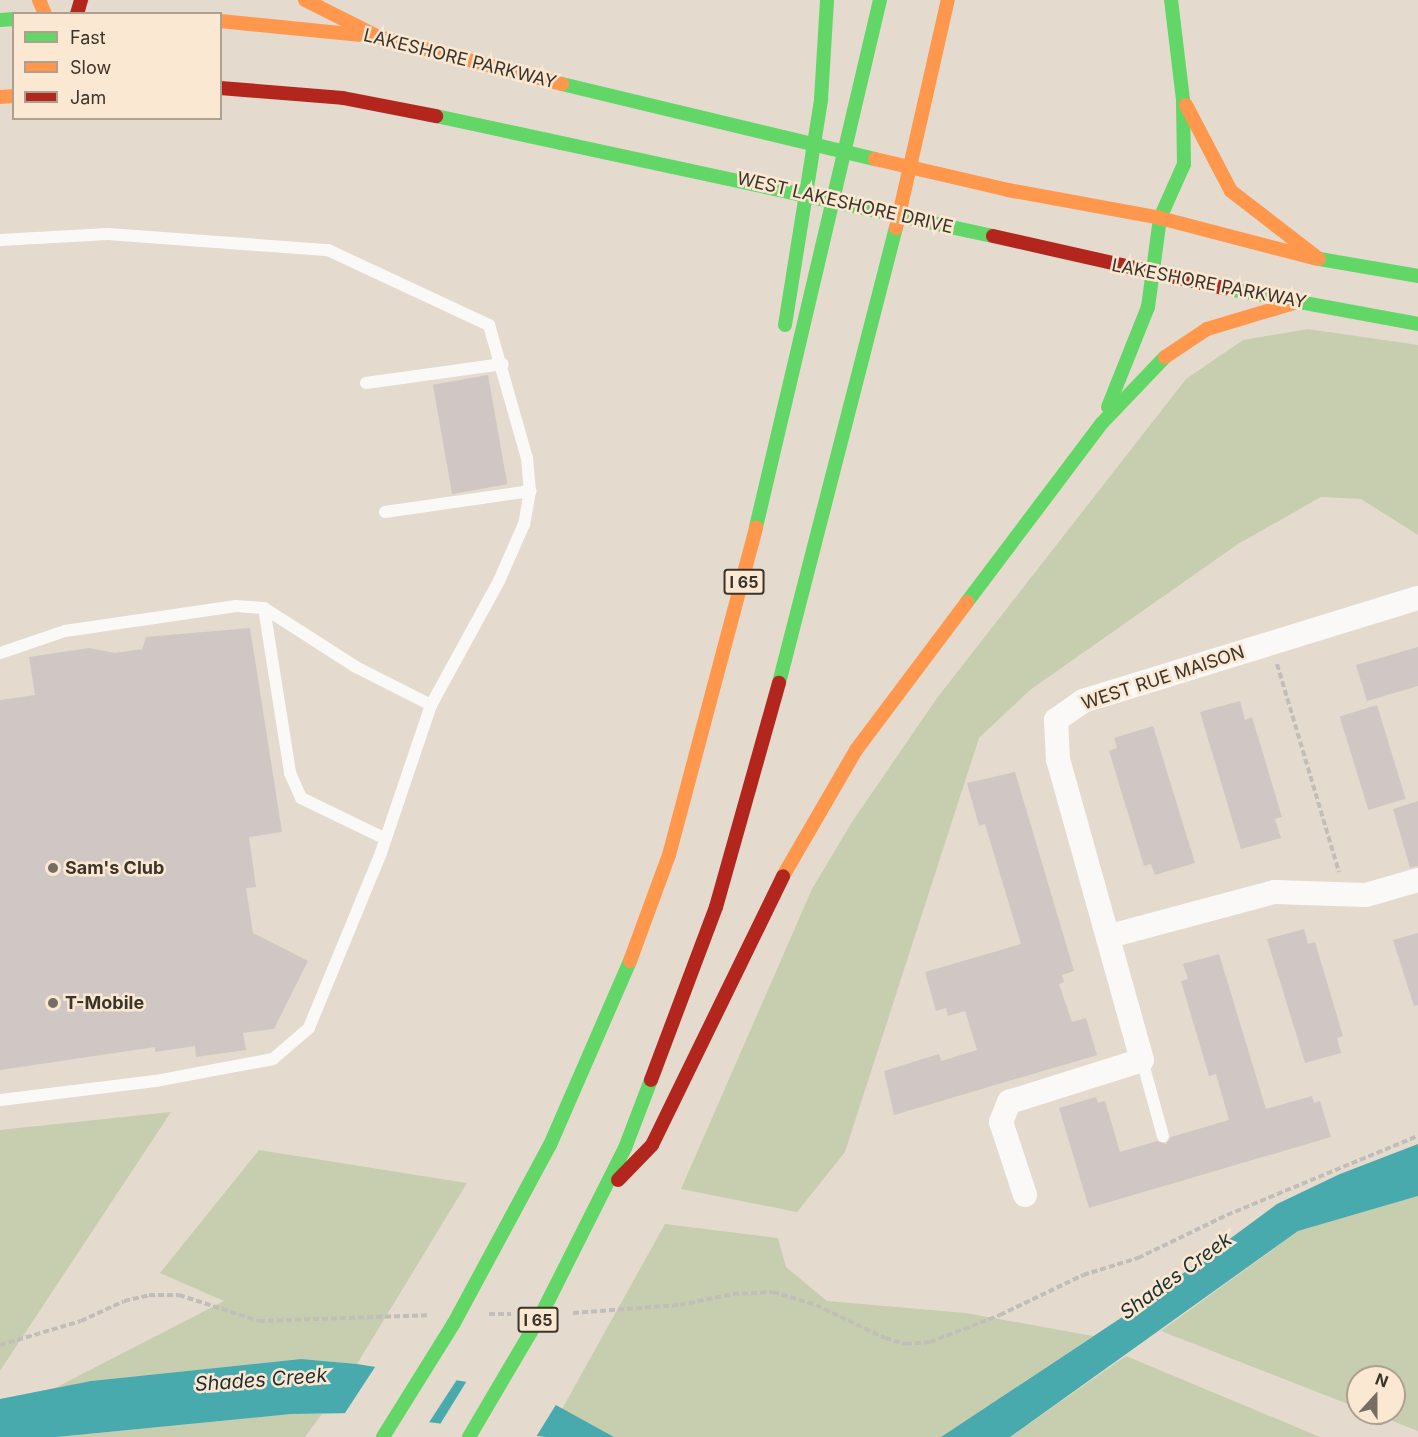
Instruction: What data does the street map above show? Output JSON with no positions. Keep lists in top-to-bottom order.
{
  "streets": {
    "main road": ["LAKESHORE PARKWAY", "WEST LAKESHORE DRIVE", "I 65"],
    "street": ["WEST RUE MAISON"]
  },
  "crossings": [
    ["LAKESHORE PARKWAY", "WEST LAKESHORE DRIVE"]
  ],
  "water": ["Shades Creek"],
  "places": ["Sam's Club", "T-Mobile"],
  "legend": ["Fast", "Slow", "Jam"],
  "north": "top"
}
